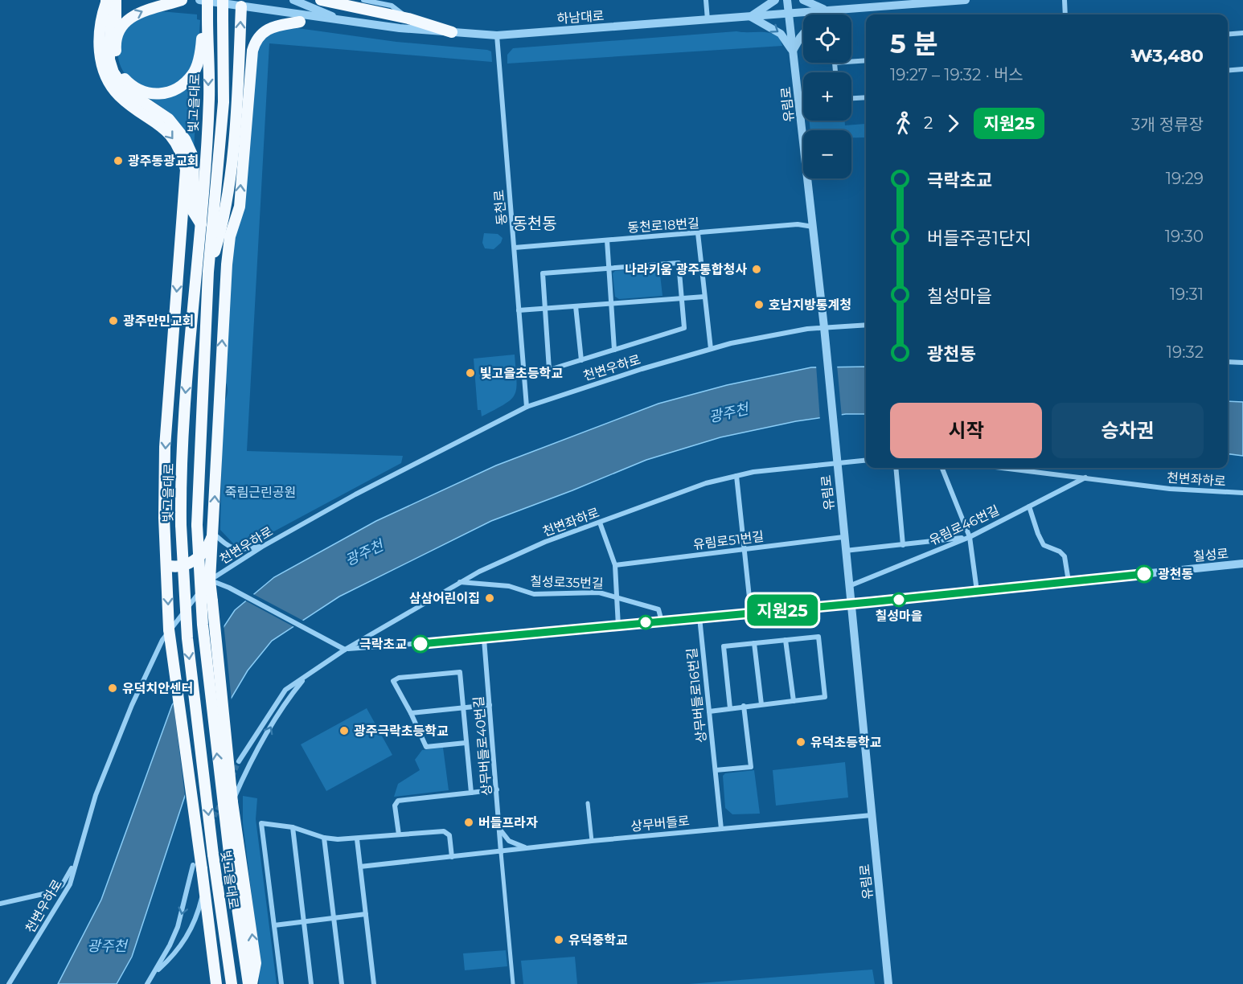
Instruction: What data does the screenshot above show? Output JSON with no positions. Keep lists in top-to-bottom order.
{
  "streets": {
    "highway": ["빛고을대로"],
    "street": [
      "하남대로",
      "유림로",
      "동천로",
      "동천로18번길",
      "천변우하로",
      "천변좌하로",
      "유림로46번길",
      "유림로51번길",
      "칠성로",
      "칠성로35번길",
      "상무버들로16번길",
      "상무버들로40번길",
      "상무버들로"
    ]
  },
  "crossings": [
    ["하남대로", "유림로"],
    ["하남대로", "동천로"],
    ["유림로", "동천로18번길"],
    ["유림로", "천변우하로"],
    ["유림로", "천변좌하로"],
    ["유림로", "유림로46번길"],
    ["유림로", "유림로51번길"],
    ["유림로", "칠성로"],
    ["유림로", "상무버들로"],
    ["동천로", "동천로18번길"],
    ["동천로", "천변우하로"],
    ["천변좌하로", "유림로46번길"],
    ["천변좌하로", "칠성로"],
    ["천변좌하로", "칠성로35번길"],
    ["유림로51번길", "칠성로35번길"],
    ["칠성로", "칠성로35번길"],
    ["칠성로", "상무버들로16번길"],
    ["칠성로", "상무버들로40번길"],
    ["상무버들로16번길", "상무버들로"],
    ["상무버들로40번길", "상무버들로"]
  ],
  "districts": ["동천동"],
  "water": ["광주천"],
  "parks": ["죽림근린공원"],
  "places": [
    "광주동광교회",
    "나라키움 광주통합청사",
    "호남지방통계청",
    "광주만민교회",
    "빛고을초등학교",
    "광천동",
    "삼삼어린이집",
    "칠성마을",
    "극락초교",
    "유덕치안센터",
    "광주극락초등학교",
    "유덕초등학교",
    "버들프라자",
    "유덕중학교"
  ],
  "lines": ["bus line 지원25"],
  "page": {
    "on_map": "지원25",
    "map_buttons": ["+", "−"],
    "heading": ["5 분", "19:27 – 19:32 · 버스", "₩3,480"],
    "legs": ["2", "지원25", "3개 정류장"],
    "list": [
      {
        "name": "극락초교",
        "value": "19:29"
      },
      {
        "name": "버들주공1단지",
        "value": "19:30"
      },
      {
        "name": "칠성마을",
        "value": "19:31"
      },
      {
        "name": "광천동",
        "value": "19:32"
      }
    ],
    "buttons": ["시작", "승차권"]
  }
}
